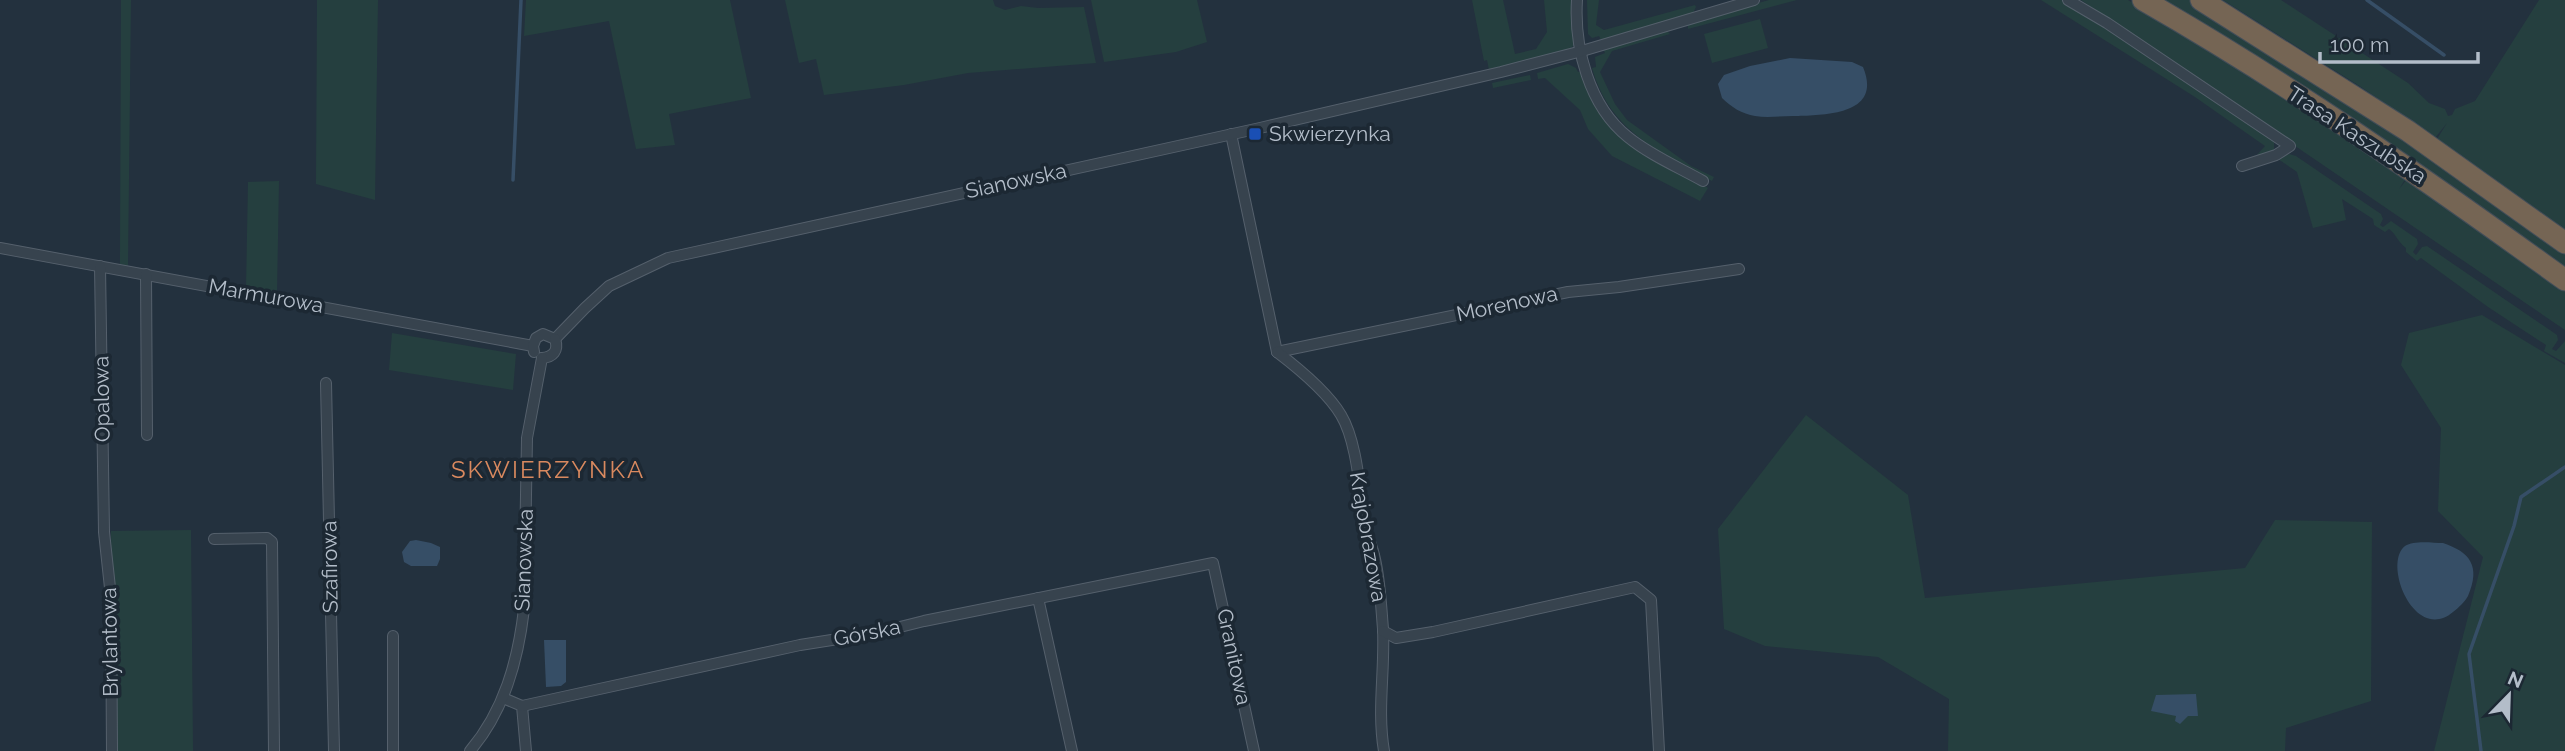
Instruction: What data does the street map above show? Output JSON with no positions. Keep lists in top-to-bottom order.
{
  "streets": {
    "highway": ["Trasa Kaszubska"],
    "street": [
      "Sianowska",
      "Marmurowa",
      "Morenowa",
      "Opalowa",
      "Krajobrazowa",
      "Szafirowa",
      "Górska",
      "Brylantowa",
      "Granitowa"
    ]
  },
  "crossings": [
    ["Sianowska", "Marmurowa"],
    ["Marmurowa", "Opalowa"],
    ["Morenowa", "Krajobrazowa"],
    ["Opalowa", "Brylantowa"],
    ["Górska", "Granitowa"]
  ],
  "districts": ["SKWIERZYNKA"],
  "places": {
    "transit": ["Skwierzynka"]
  },
  "scale_bar": "100 m",
  "north": "top right"
}
